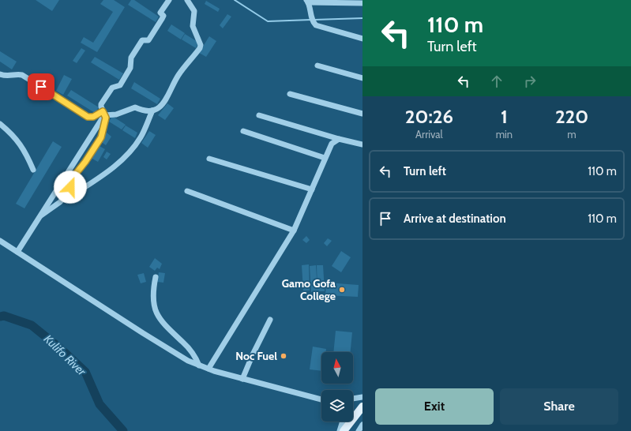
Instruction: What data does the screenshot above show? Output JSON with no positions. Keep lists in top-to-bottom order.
{
  "water": ["Kulifo River"],
  "places": ["Gamo Gofa College", "Noc Fuel"],
  "north": "top",
  "page": {
    "turn": ["110 m", "Turn left"],
    "eta": [
      "20:26",
      "Arrival",
      "1",
      "min",
      "220",
      "m"
    ],
    "list": [
      {
        "name": "Turn left",
        "value": "110 m"
      },
      {
        "name": "Arrive at destination",
        "value": "110 m"
      }
    ],
    "buttons": ["Exit", "Share"]
  }
}
